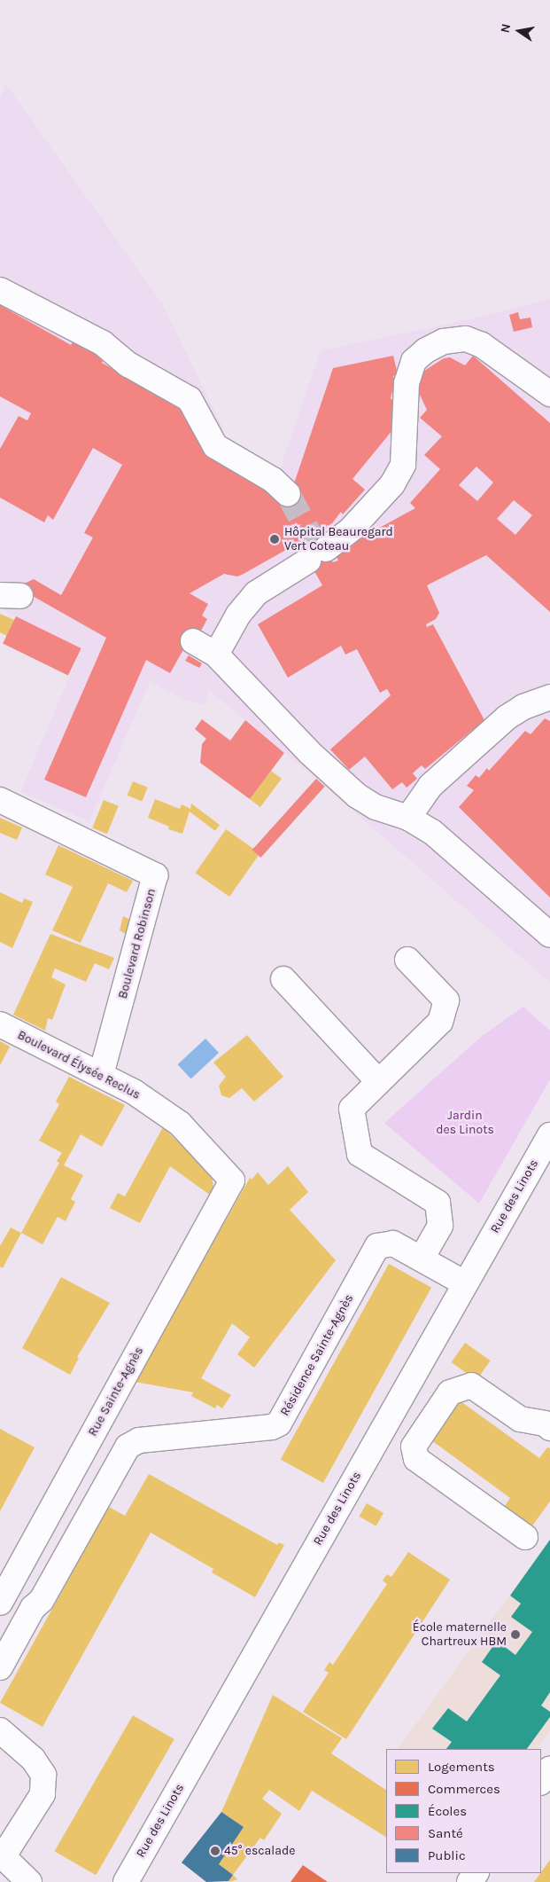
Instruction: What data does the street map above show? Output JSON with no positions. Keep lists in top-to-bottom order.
{
  "streets": {
    "street": [
      "Boulevard Robinson",
      "Boulevard Élysée Reclus",
      "Rue des Linots",
      "Résidence Sainte-Agnès",
      "Rue Sainte-Agnès"
    ]
  },
  "crossings": [
    ["Boulevard Robinson", "Boulevard Élysée Reclus"],
    ["Boulevard Élysée Reclus", "Rue Sainte-Agnès"],
    ["Rue des Linots", "Résidence Sainte-Agnès"]
  ],
  "parks": ["Jardin des Linots"],
  "places": ["Hôpital Beauregard Vert Coteau", "École maternelle Chartreux HBM", "45° escalade"],
  "legend": [
    "Logements",
    "Commerces",
    "Écoles",
    "Santé",
    "Public"
  ],
  "north": "left"
}
